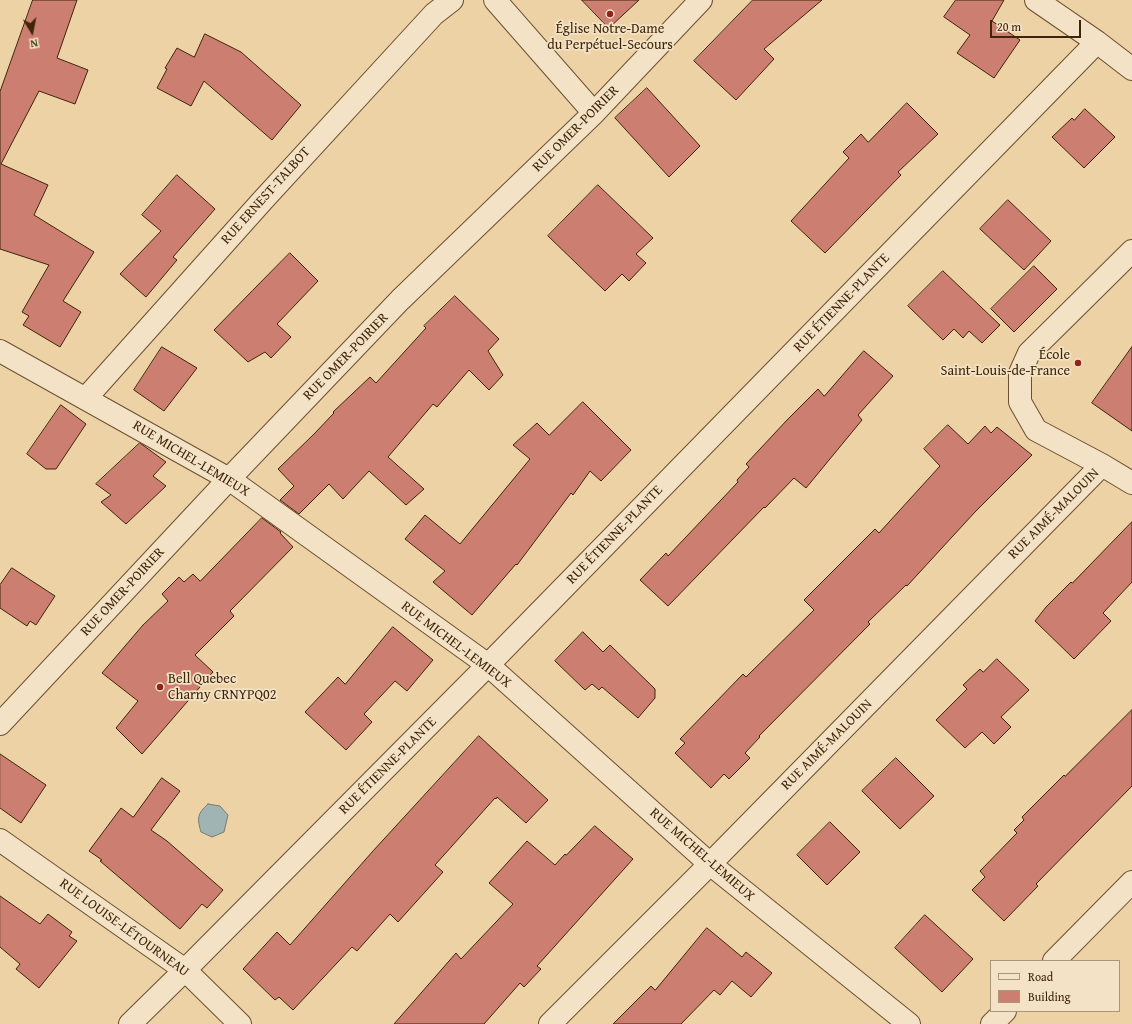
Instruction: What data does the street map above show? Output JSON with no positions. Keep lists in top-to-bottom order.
{
  "streets": {
    "street": [
      "RUE OMER-POIRIER",
      "RUE ERNEST-TALBOT",
      "RUE ÉTIENNE-PLANTE",
      "RUE MICHEL-LEMIEUX",
      "RUE AIMÉ-MALOUIN",
      "RUE LOUISE-LÉTOURNEAU"
    ]
  },
  "crossings": [
    ["RUE OMER-POIRIER", "RUE MICHEL-LEMIEUX"],
    ["RUE ERNEST-TALBOT", "RUE MICHEL-LEMIEUX"],
    ["RUE ÉTIENNE-PLANTE", "RUE MICHEL-LEMIEUX"],
    ["RUE ÉTIENNE-PLANTE", "RUE LOUISE-LÉTOURNEAU"],
    ["RUE MICHEL-LEMIEUX", "RUE AIMÉ-MALOUIN"]
  ],
  "places": ["Église Notre-Dame du Perpétuel-Secours", "École Saint-Louis-de-France", "Bell Quebec Charny CRNYPQ02"],
  "legend": ["Road", "Building"],
  "scale_bar": "20 m",
  "north": "bottom"
}
